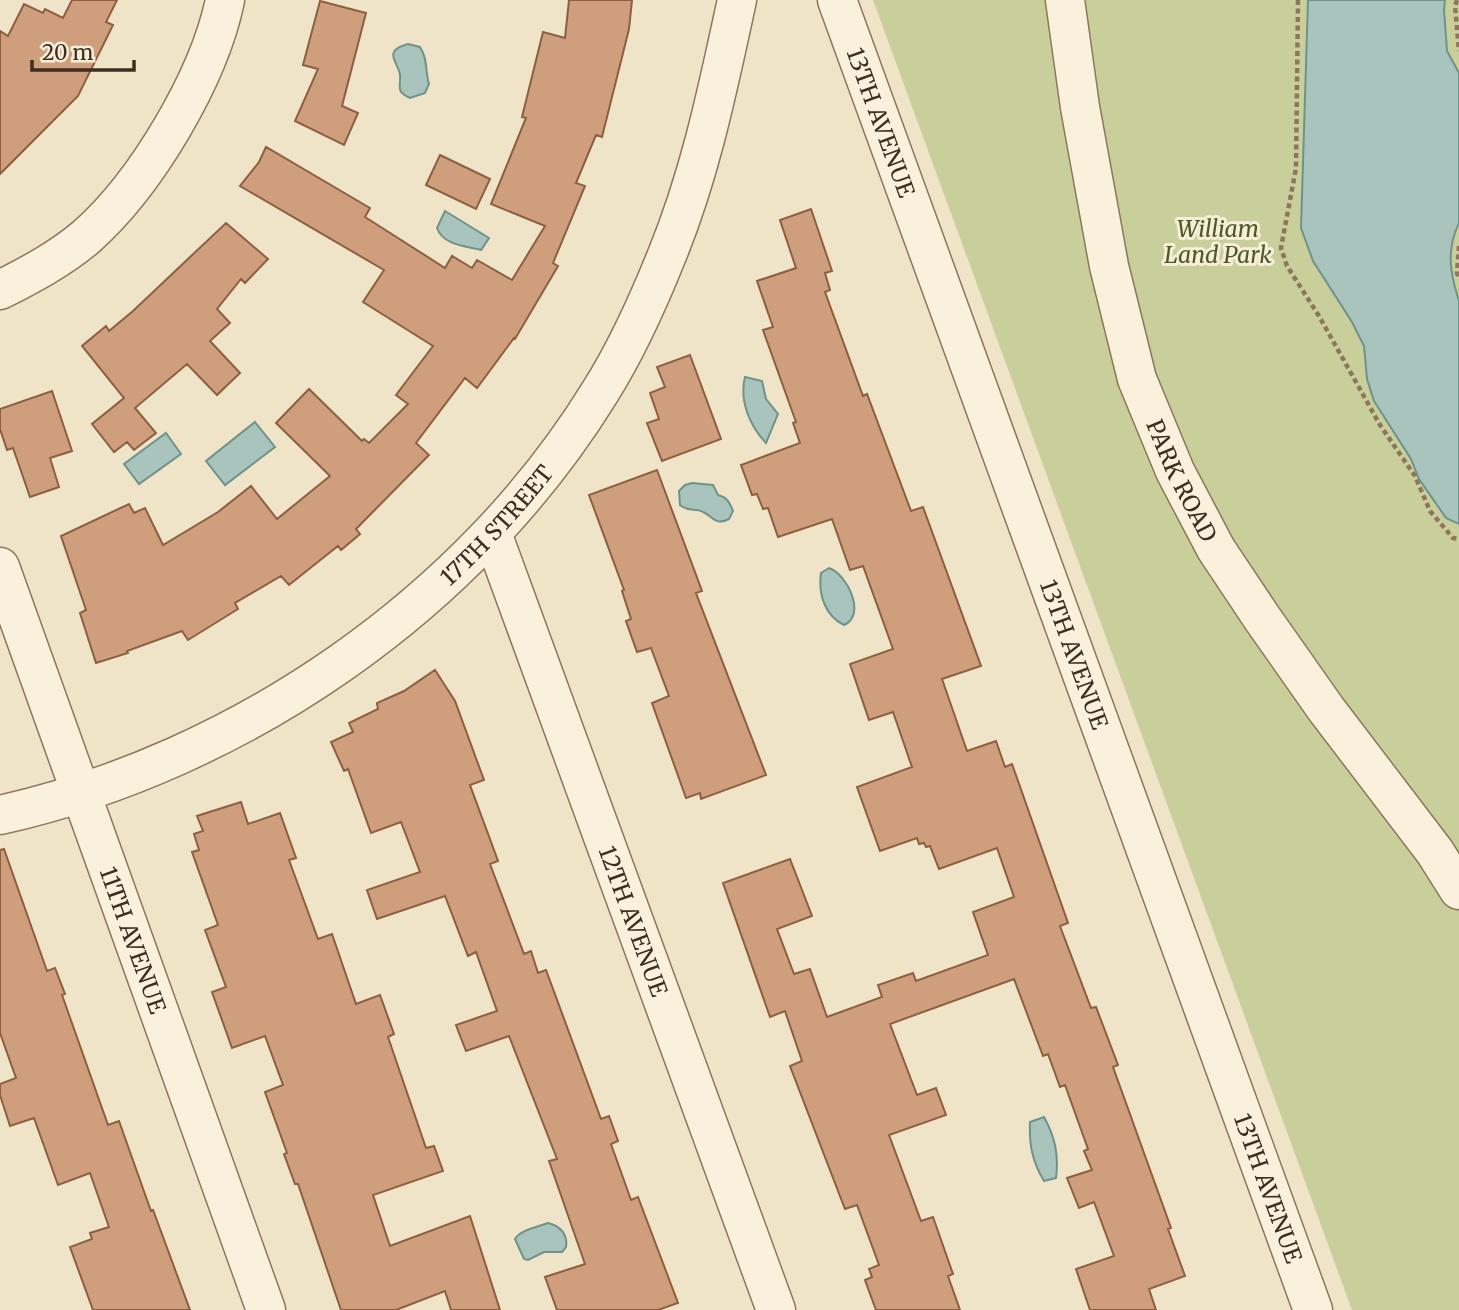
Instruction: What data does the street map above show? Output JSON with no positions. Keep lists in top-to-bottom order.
{
  "streets": {
    "street": [
      "13TH AVENUE",
      "PARK ROAD",
      "17TH STREET",
      "12TH AVENUE",
      "11TH AVENUE"
    ]
  },
  "crossings": [
    ["17TH STREET", "12TH AVENUE"],
    ["17TH STREET", "11TH AVENUE"]
  ],
  "parks": ["William Land Park"],
  "scale_bar": "20 m"
}
